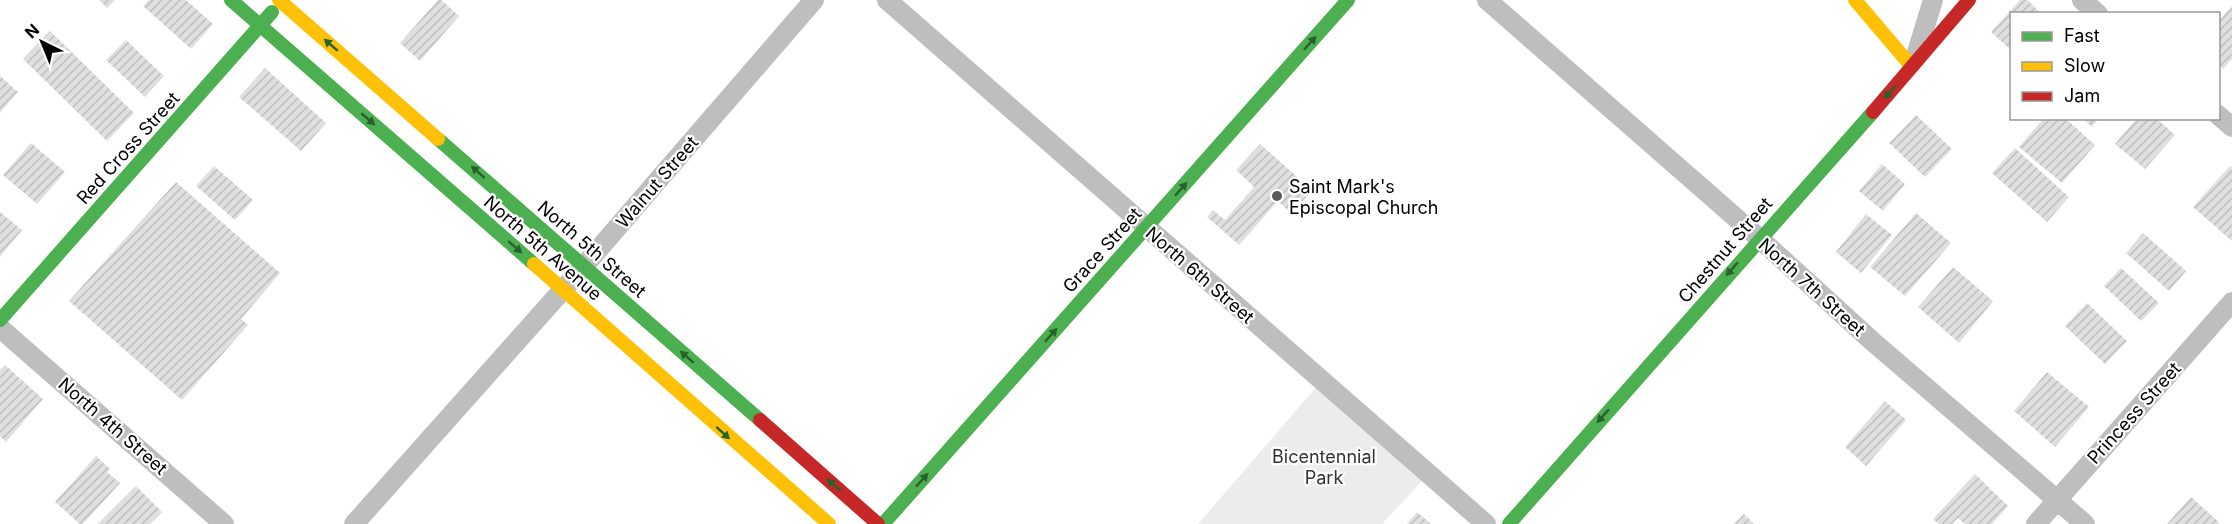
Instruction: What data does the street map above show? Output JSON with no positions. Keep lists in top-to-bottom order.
{
  "streets": {
    "street": [
      "Red Cross Street",
      "Walnut Street",
      "North 5th Avenue",
      "North 5th Street",
      "Grace Street",
      "Chestnut Street",
      "North 6th Street",
      "North 7th Street",
      "Princess Street",
      "North 4th Street"
    ]
  },
  "crossings": [
    ["Red Cross Street", "North 5th Avenue"],
    ["Red Cross Street", "North 5th Street"],
    ["Walnut Street", "North 5th Avenue"],
    ["Walnut Street", "North 5th Street"],
    ["Grace Street", "North 6th Street"],
    ["Chestnut Street", "North 7th Street"],
    ["North 7th Street", "Princess Street"]
  ],
  "one_way": [
    "North 5th Avenue",
    "North 5th Street",
    "Grace Street",
    "Chestnut Street"
  ],
  "parks": ["Bicentennial Park"],
  "places": ["Saint Mark's Episcopal Church"],
  "legend": ["Fast", "Slow", "Jam"],
  "north": "top left"
}
